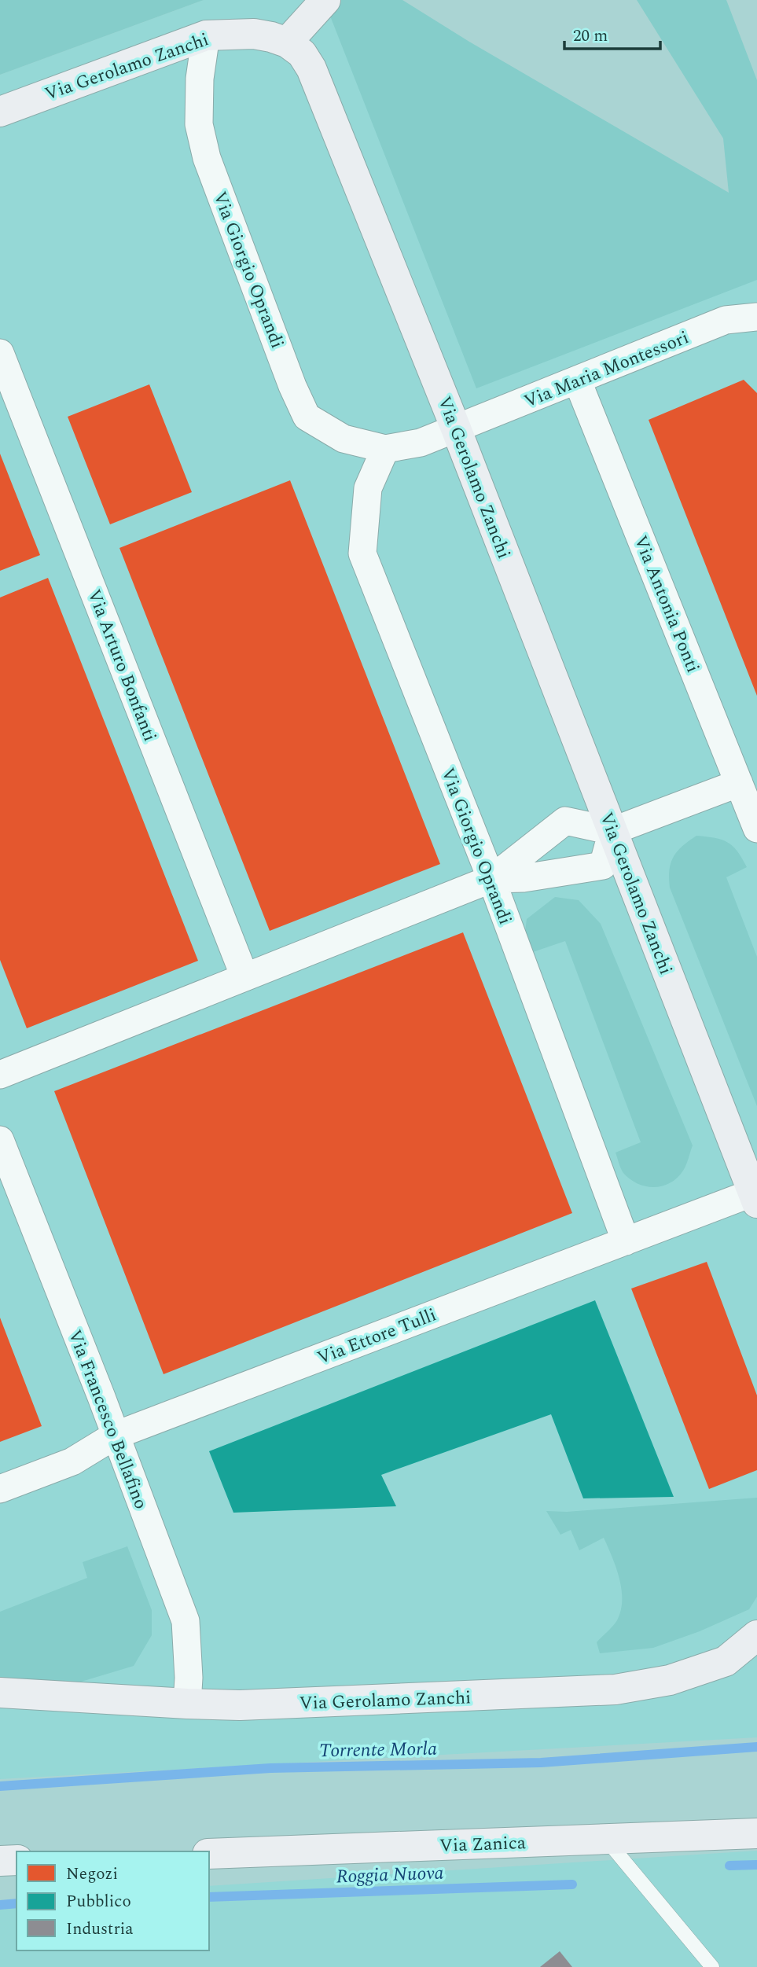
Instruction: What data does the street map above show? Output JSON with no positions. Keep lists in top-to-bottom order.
{
  "streets": {
    "street": [
      "Via Gerolamo Zanchi",
      "Via Giorgio Oprandi",
      "Via Maria Montessori",
      "Via Antonia Ponti",
      "Via Arturo Bonfanti",
      "Via Ettore Tulli",
      "Via Francesco Bellafino",
      "Via Zanica"
    ]
  },
  "crossings": [
    ["Via Gerolamo Zanchi", "Via Giorgio Oprandi"],
    ["Via Gerolamo Zanchi", "Via Maria Montessori"],
    ["Via Gerolamo Zanchi", "Via Ettore Tulli"],
    ["Via Gerolamo Zanchi", "Via Francesco Bellafino"],
    ["Via Giorgio Oprandi", "Via Maria Montessori"],
    ["Via Giorgio Oprandi", "Via Ettore Tulli"],
    ["Via Maria Montessori", "Via Antonia Ponti"],
    ["Via Ettore Tulli", "Via Francesco Bellafino"]
  ],
  "water": ["Torrente Morla", "Roggia Nuova"],
  "legend": ["Negozi", "Pubblico", "Industria"],
  "scale_bar": "20 m"
}
